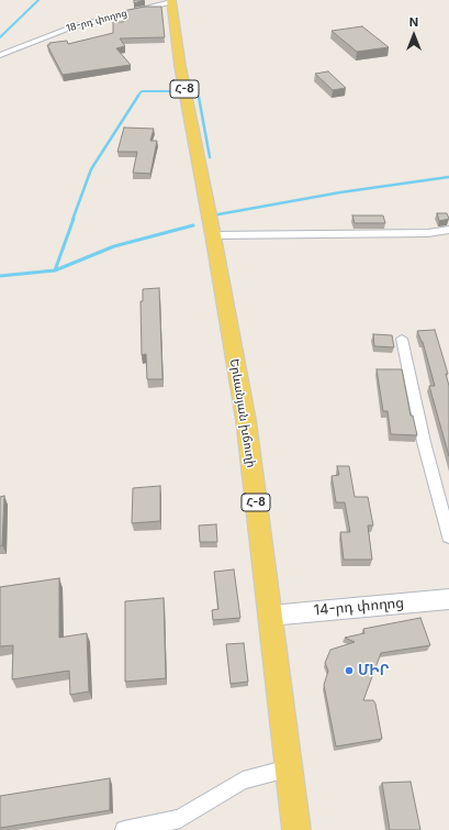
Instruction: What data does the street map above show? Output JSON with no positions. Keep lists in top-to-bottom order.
{
  "streets": {
    "main road": ["Հ-8", "Երևանյան խճուղի"],
    "street": ["18-րդ փողոց", "14-րդ փողոց"]
  },
  "crossings": [
    ["18-րդ փողոց", "Երևանյան խճուղի"],
    ["Երևանյան խճուղի", "14-րդ փողոց"]
  ],
  "places": ["ՄԻՐ"],
  "north": "top"
}
